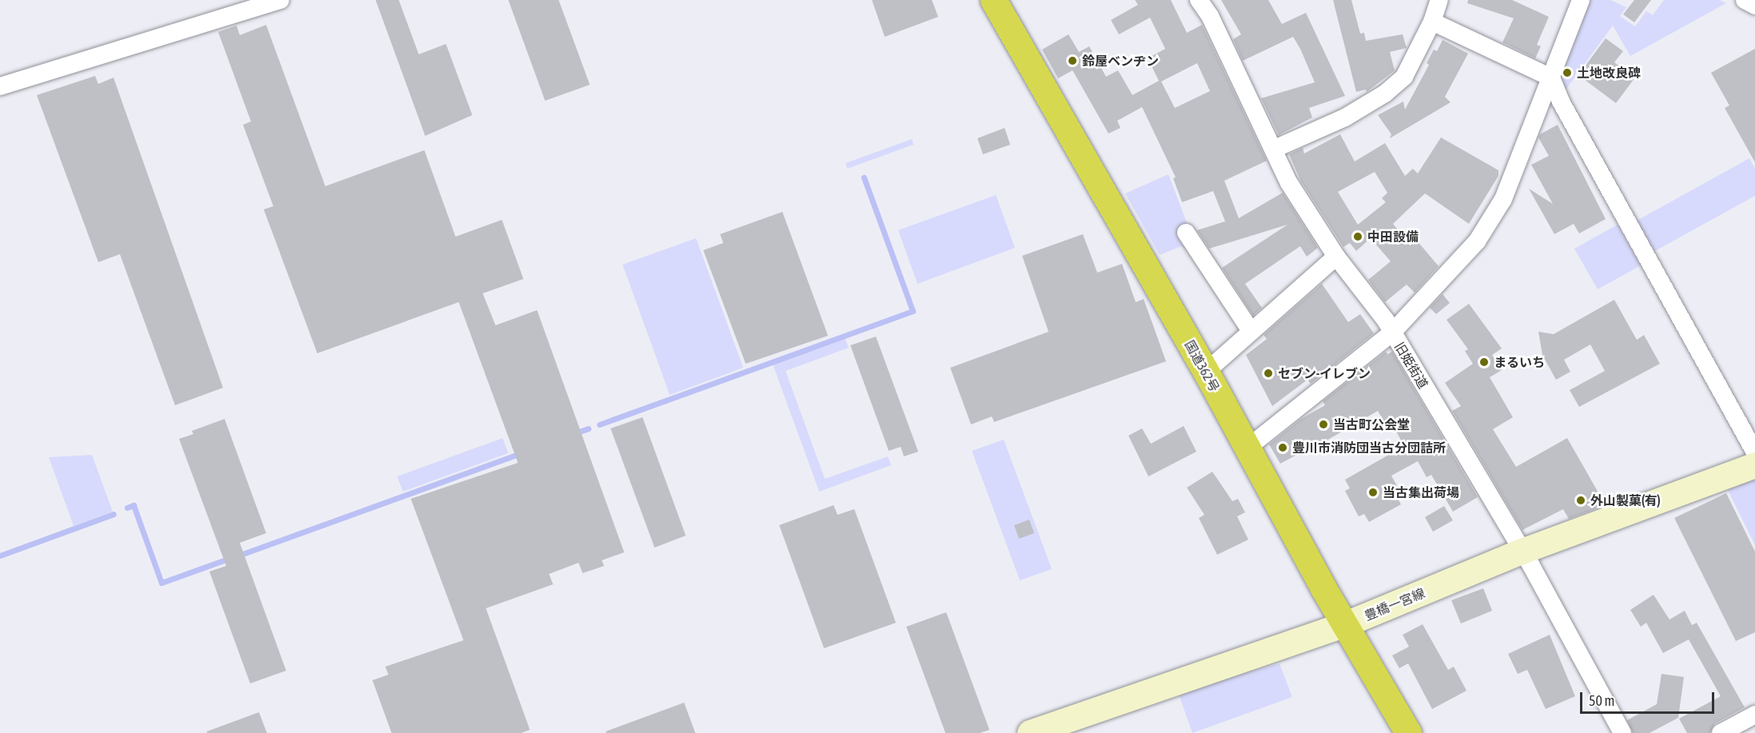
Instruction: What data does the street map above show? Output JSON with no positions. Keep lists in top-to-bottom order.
{
  "streets": {
    "highway": ["国道362号"],
    "main road": ["豊橋一宮線"],
    "street": ["旧姫街道"]
  },
  "crossings": [
    ["旧姫街道", "豊橋一宮線"],
    ["国道362号", "豊橋一宮線"]
  ],
  "places": [
    "鈴屋ベンヂン",
    "土地改良碑",
    "中田設備",
    "まるいち",
    "セブン-イレブン",
    "当古町公会堂",
    "豊川市消防団当古分団詰所",
    "当古集出荷場",
    "外山製菓(有)"
  ],
  "scale_bar": "50 m"
}
